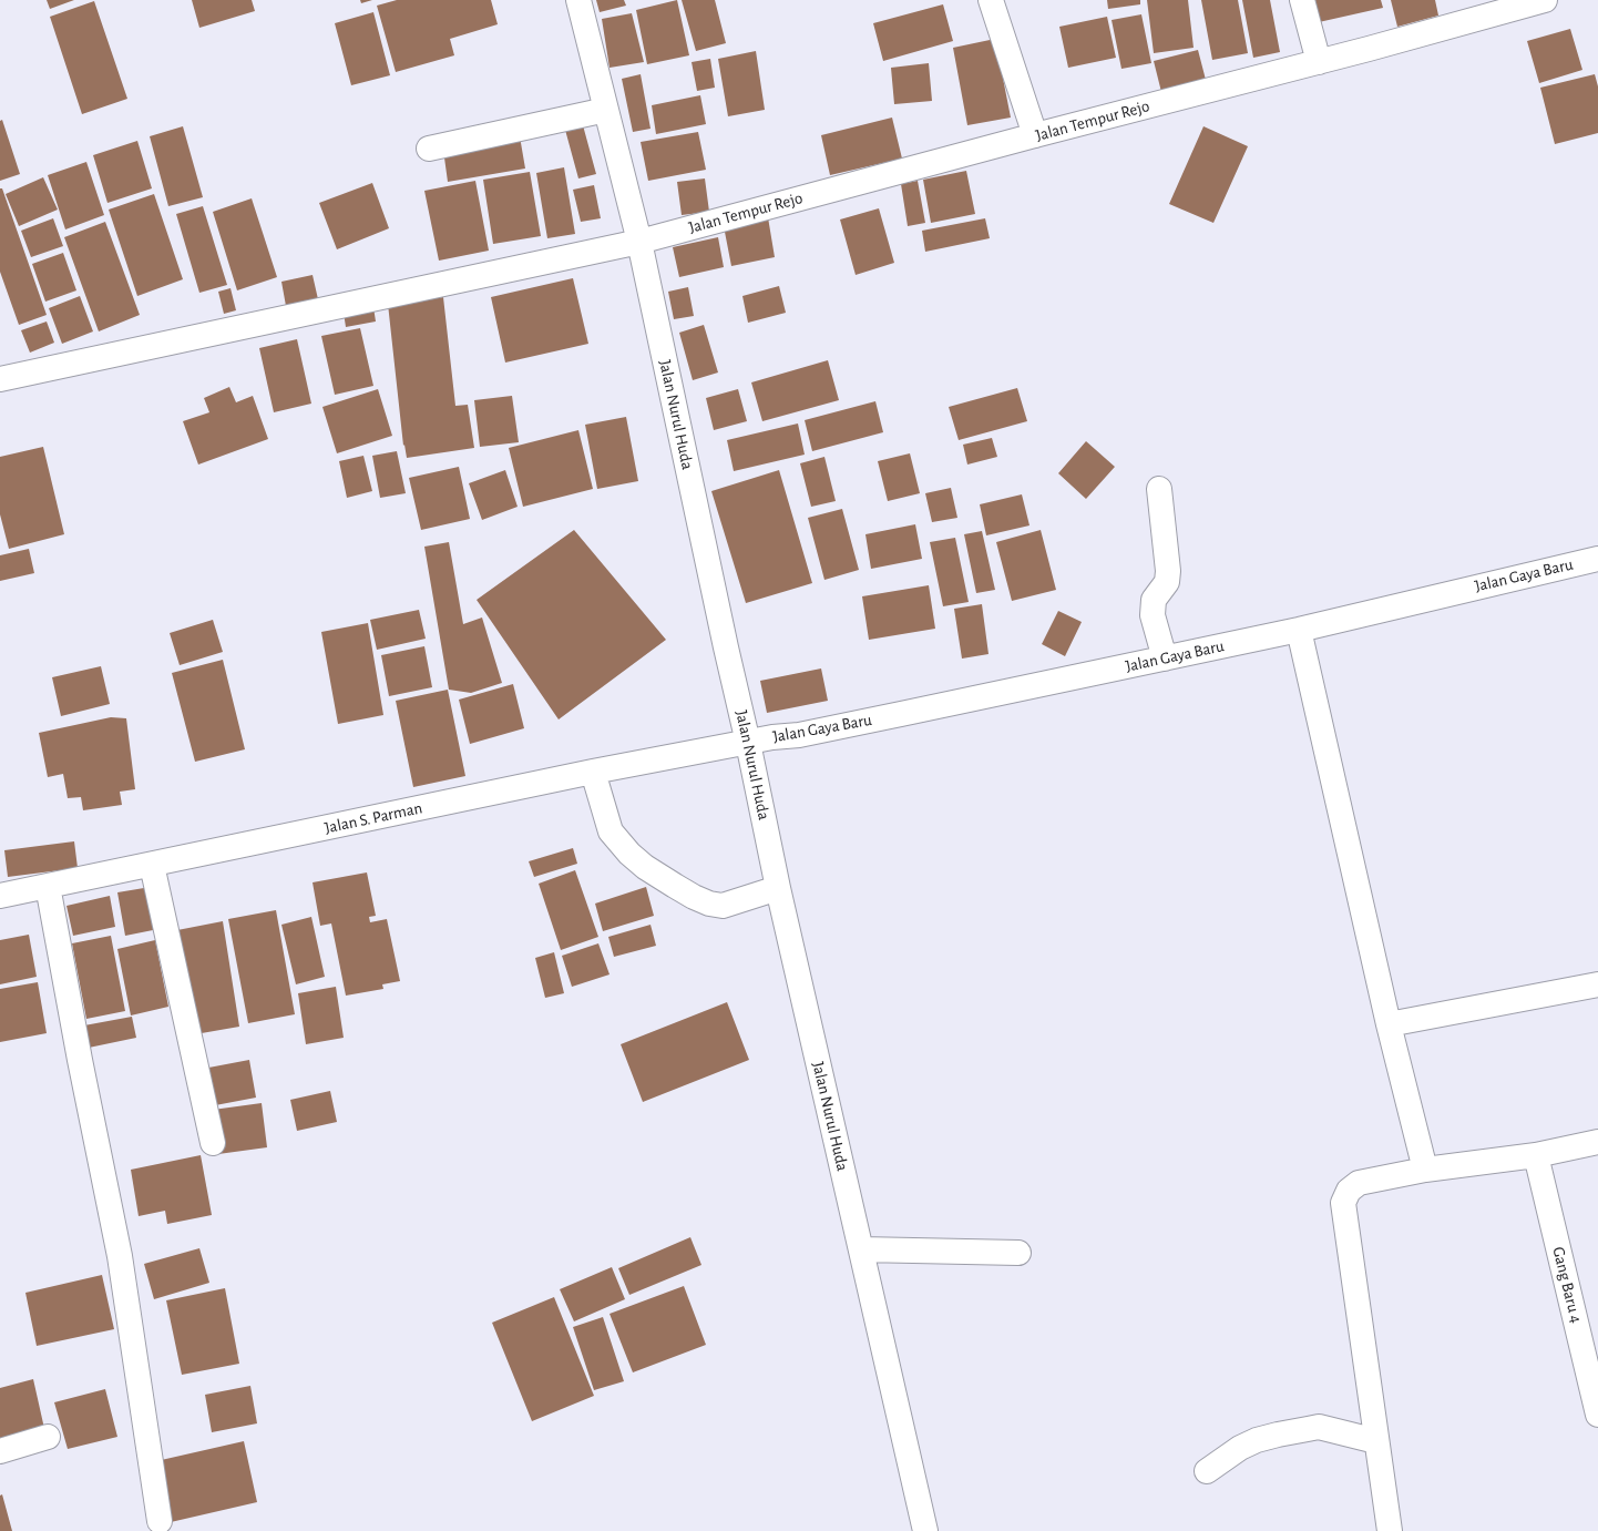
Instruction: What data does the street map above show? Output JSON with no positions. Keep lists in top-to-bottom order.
{
  "streets": {
    "street": [
      "Jalan Tempur Rejo",
      "Jalan Nurul Huda",
      "Jalan Gaya Baru",
      "Jalan S. Parman",
      "Gang Baru 4"
    ]
  },
  "crossings": [
    ["Jalan Tempur Rejo", "Jalan Nurul Huda"],
    ["Jalan Nurul Huda", "Jalan Gaya Baru"],
    ["Jalan Nurul Huda", "Jalan S. Parman"],
    ["Jalan Gaya Baru", "Jalan S. Parman"]
  ]
}
